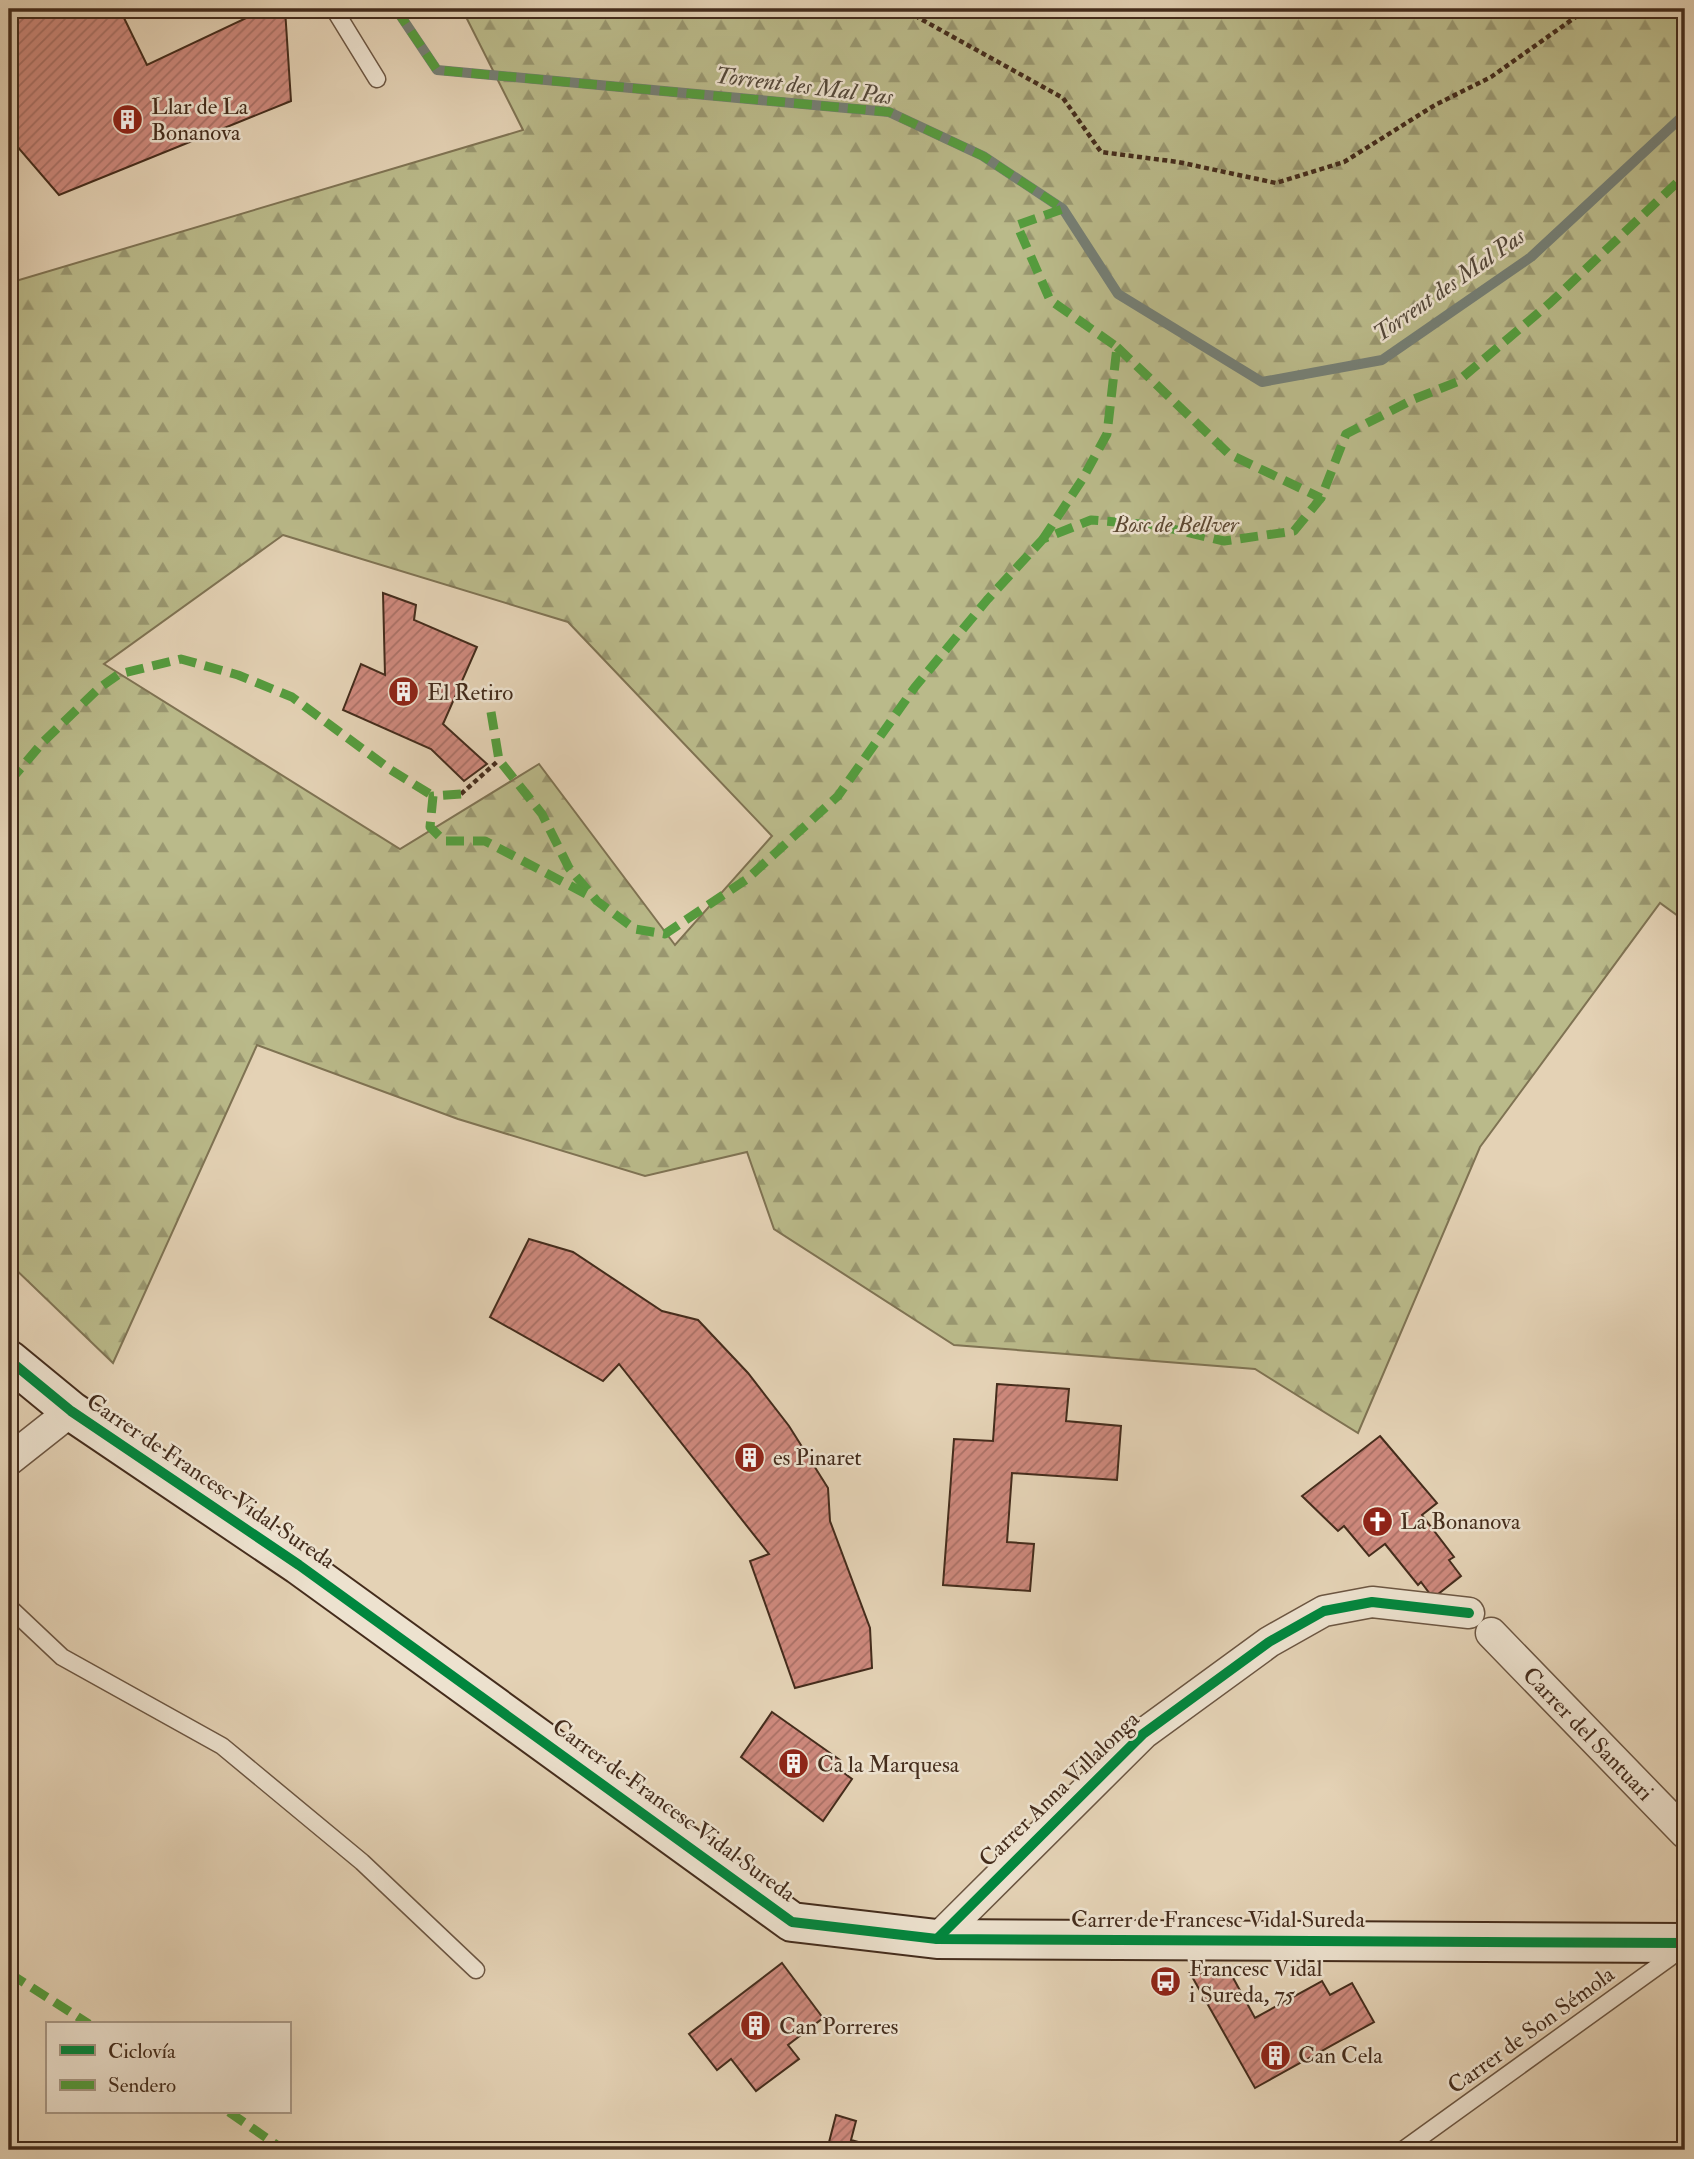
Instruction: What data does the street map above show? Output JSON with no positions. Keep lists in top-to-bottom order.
{
  "streets": {
    "street": ["Carrer de Francesc Vidal Sureda", "Carrer del Santuari", "Carrer Anna Villalonga"],
    "lane": ["Carrer de Son Sémola"]
  },
  "crossings": [
    ["Carrer de Francesc Vidal Sureda", "Carrer Anna Villalonga"],
    ["Carrer de Francesc Vidal Sureda", "Carrer de Son Sémola"]
  ],
  "water": ["Torrent des Mal Pas"],
  "parks": ["Bosc de Bellver"],
  "places": {
    "building": [
      "Llar de La Bonanova",
      "El Retiro",
      "es Pinaret",
      "Ca la Marquesa",
      "Can Porreres",
      "Can Cela"
    ],
    "church": ["La Bonanova"],
    "bus stop": ["Francesc Vidal i Sureda, 75"]
  },
  "legend": ["Ciclovía", "Sendero"]
}
